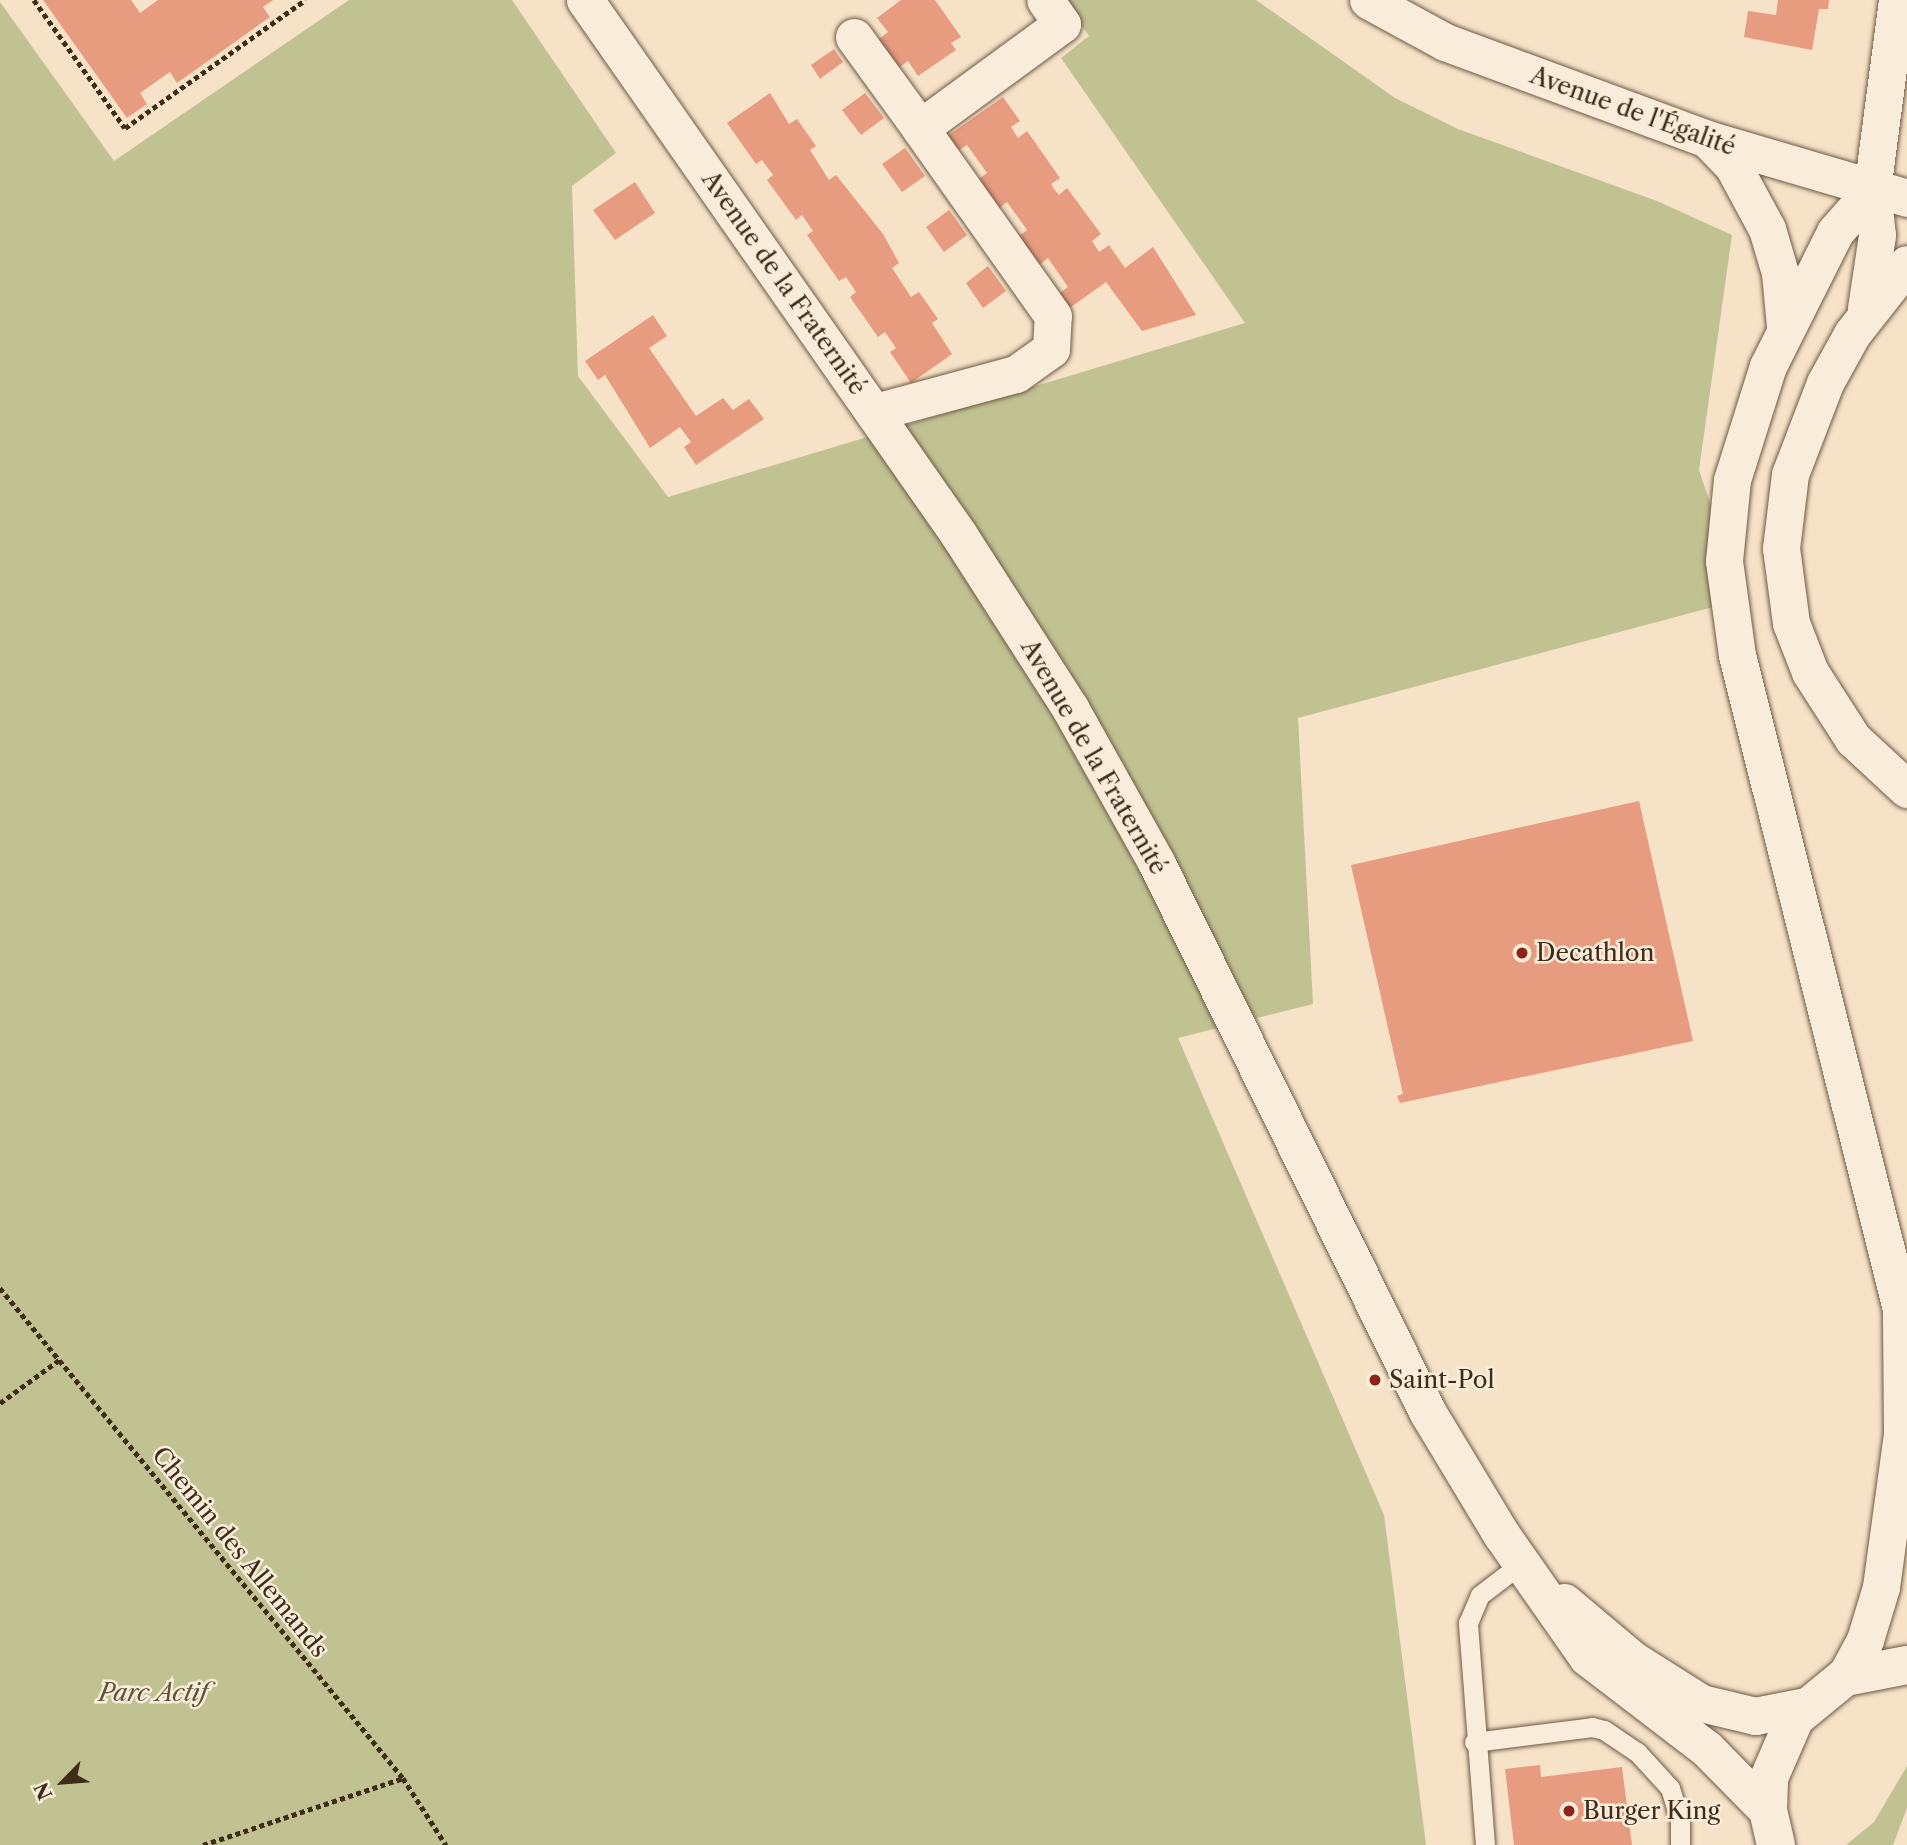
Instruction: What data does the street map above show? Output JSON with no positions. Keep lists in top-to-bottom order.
{
  "streets": {
    "street": ["Avenue de l'Égalité", "Avenue de la Fraternité"],
    "path": ["Chemin des Allemands"]
  },
  "parks": ["Parc Actif"],
  "places": ["Decathlon", "Saint-Pol", "Burger King"],
  "north": "bottom left"
}
